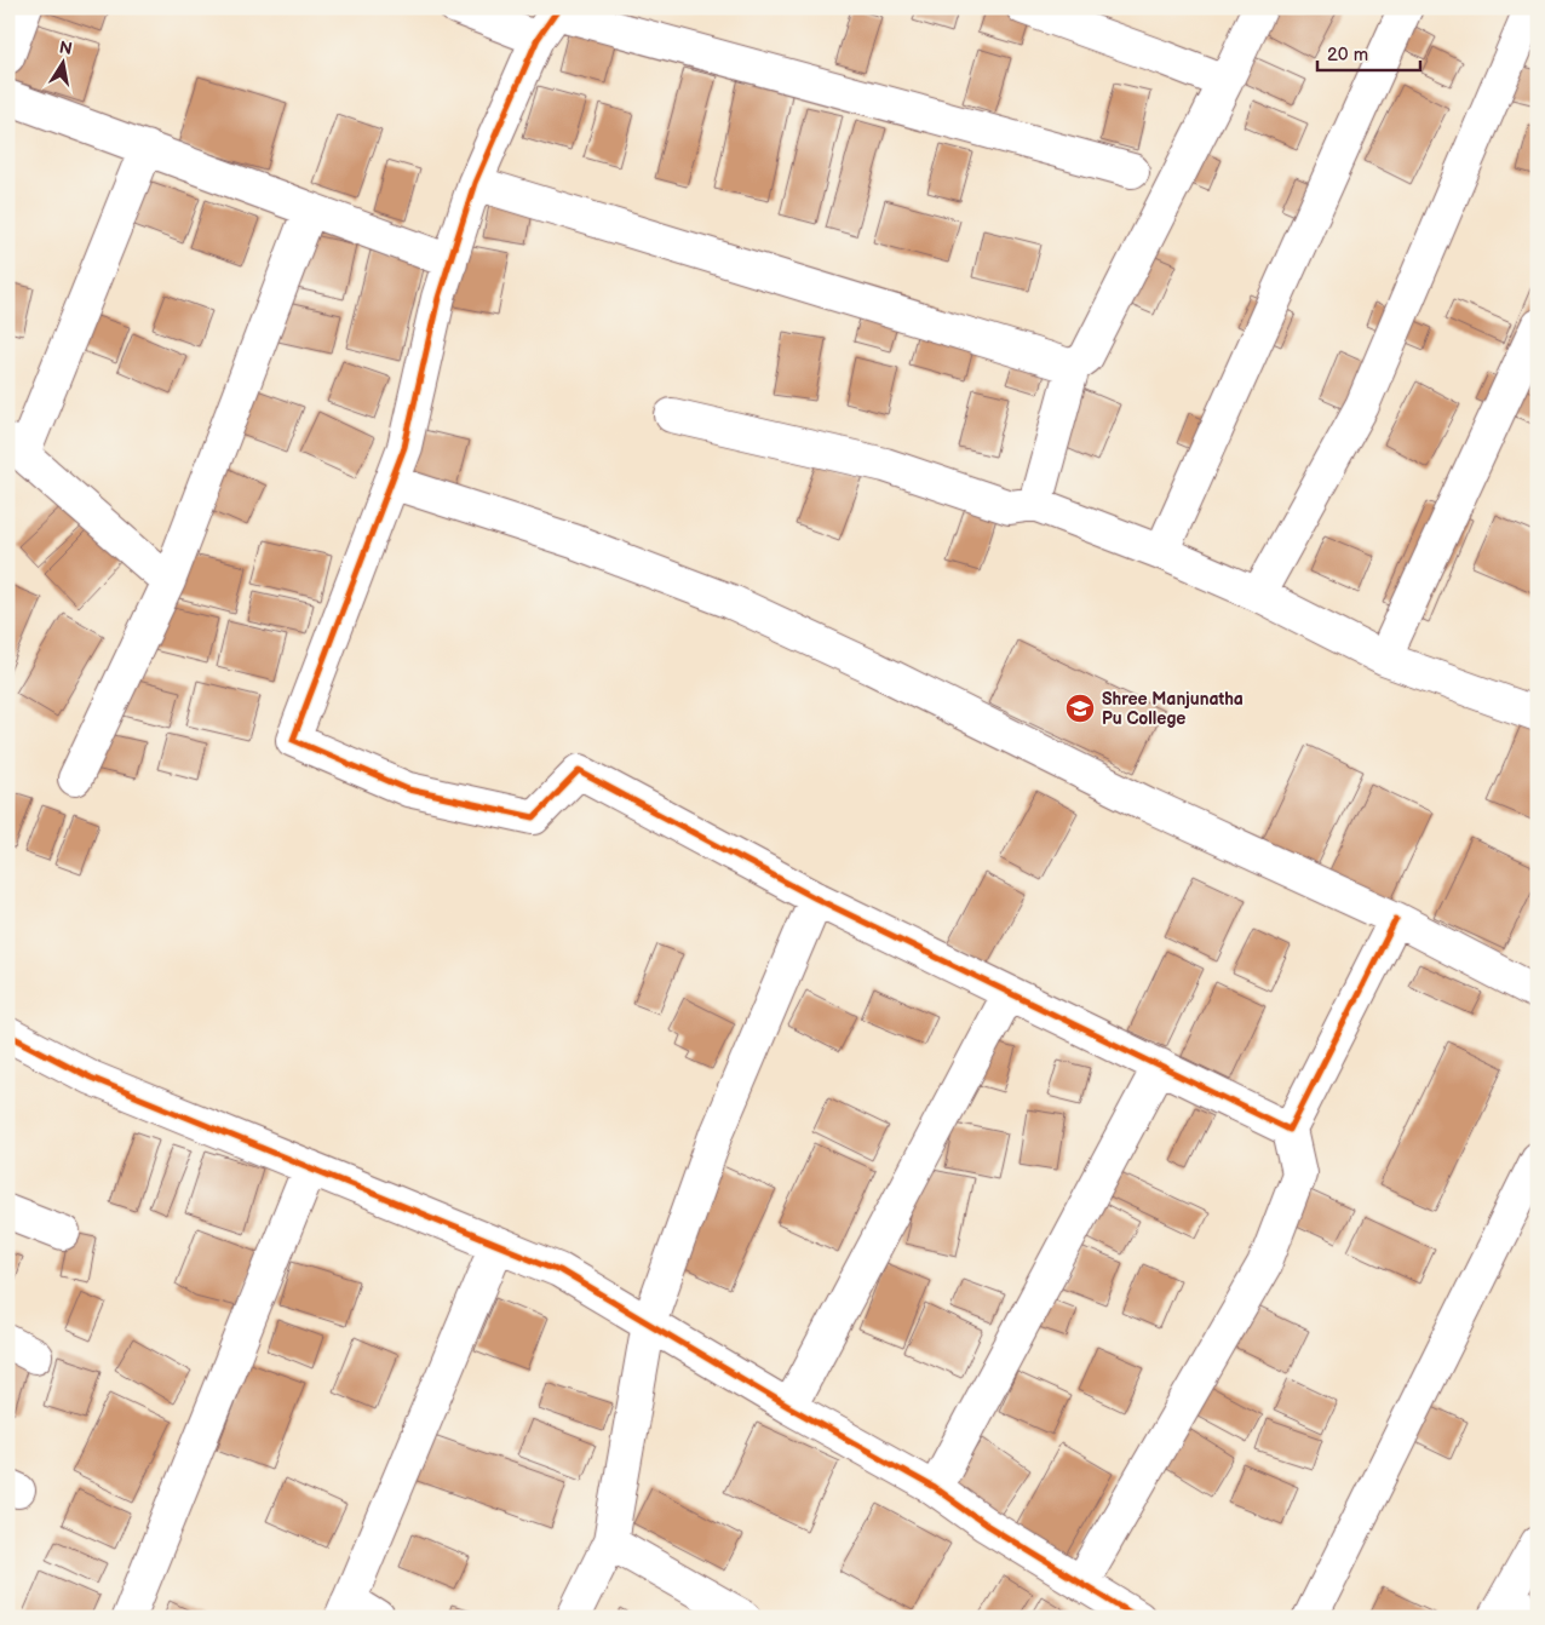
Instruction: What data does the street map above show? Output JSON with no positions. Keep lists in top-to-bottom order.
{
  "places": {
    "school or university": ["Shree Manjunatha Pu College"]
  },
  "scale_bar": "20 m",
  "north": "top"
}
